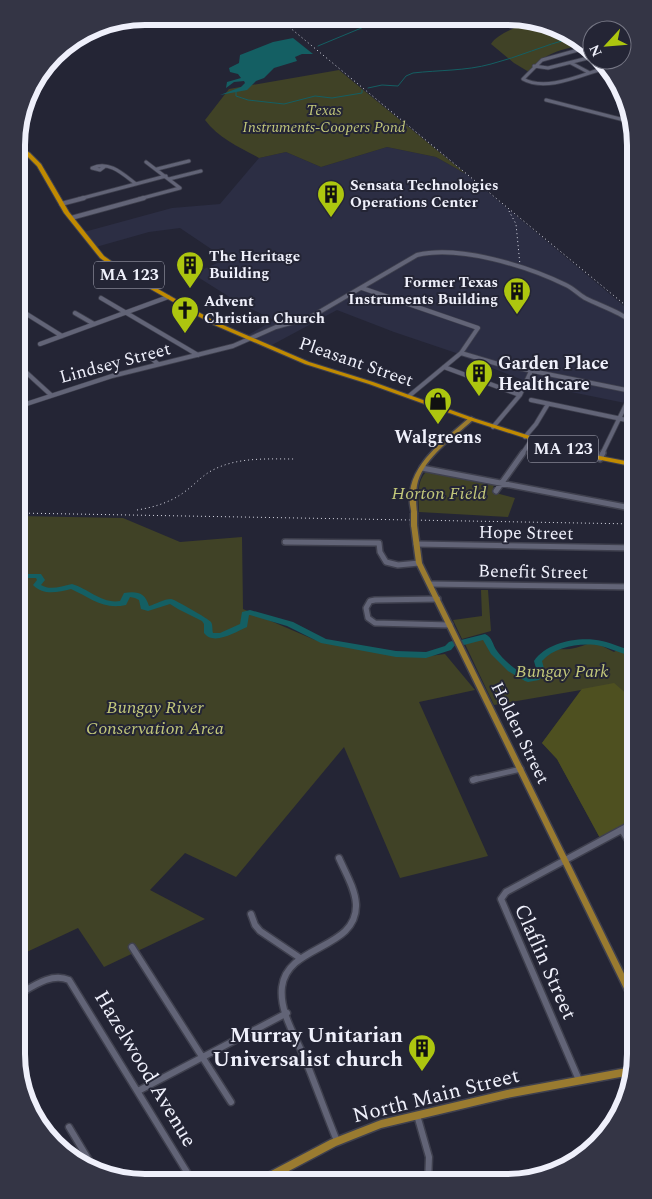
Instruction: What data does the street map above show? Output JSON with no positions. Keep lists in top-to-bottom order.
{
  "streets": {
    "highway": ["MA 123", "Pleasant Street"],
    "main road": ["Holden Street", "North Main Street"],
    "street": [
      "Lindsey Street",
      "Hope Street",
      "Benefit Street",
      "Claflin Street",
      "Hazelwood Avenue"
    ]
  },
  "crossings": [
    ["Pleasant Street", "Lindsey Street"],
    ["Hope Street", "Holden Street"],
    ["Benefit Street", "Holden Street"],
    ["Holden Street", "Claflin Street"],
    ["Claflin Street", "North Main Street"]
  ],
  "parks": [
    "Texas Instruments-Coopers Pond",
    "Horton Field",
    "Bungay Park",
    "Bungay River Conservation Area"
  ],
  "places": {
    "building": [
      "Sensata Technologies Operations Center",
      "The Heritage Building",
      "Former Texas Instruments Building",
      "Garden Place Healthcare",
      "Murray Unitarian Universalist church"
    ],
    "church": ["Advent Christian Church"],
    "shop": ["Walgreens"]
  },
  "north": "bottom left"
}
